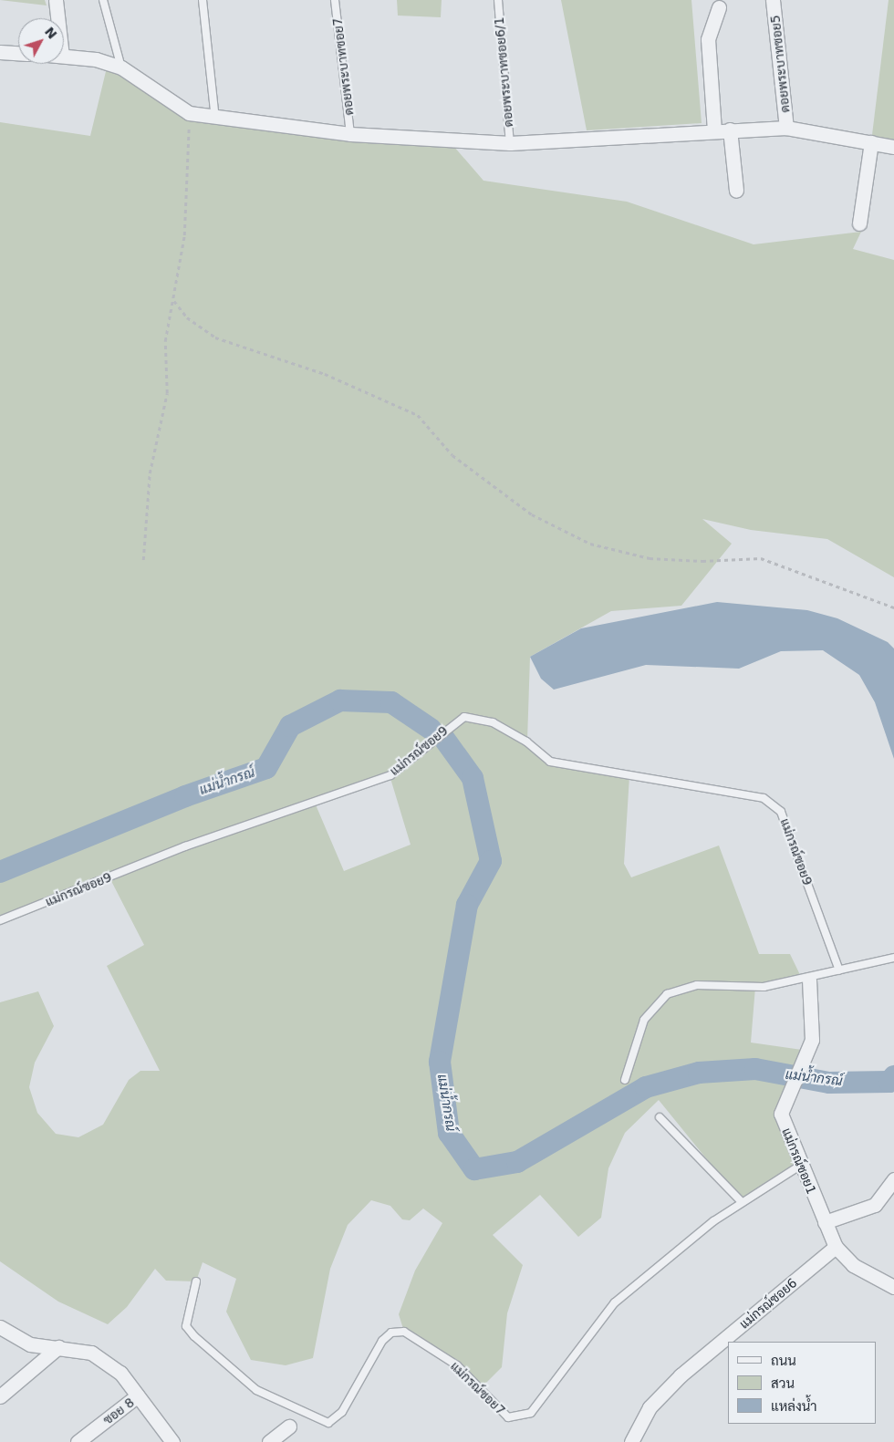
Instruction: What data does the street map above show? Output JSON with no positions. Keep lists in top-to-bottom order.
{
  "streets": {
    "street": [
      "ดอยพระบาทซอย5",
      "แม่กรณ์ซอย1",
      "แม่กรณ์ซอย6",
      "ซอย 8"
    ],
    "lane": [
      "ดอยพระบาทซอย7",
      "ดอยพระบาทซอย6/1",
      "แม่กรณ์ซอย9",
      "แม่กรณ์ซอย7"
    ]
  },
  "crossings": [
    ["แม่กรณ์ซอย1", "แม่กรณ์ซอย6"],
    ["แม่กรณ์ซอย1", "แม่กรณ์ซอย7"]
  ],
  "water": ["แม่น้ำกรณ์"],
  "legend": ["ถนน", "สวน", "แหล่งน้ำ"],
  "north": "top right"
}
